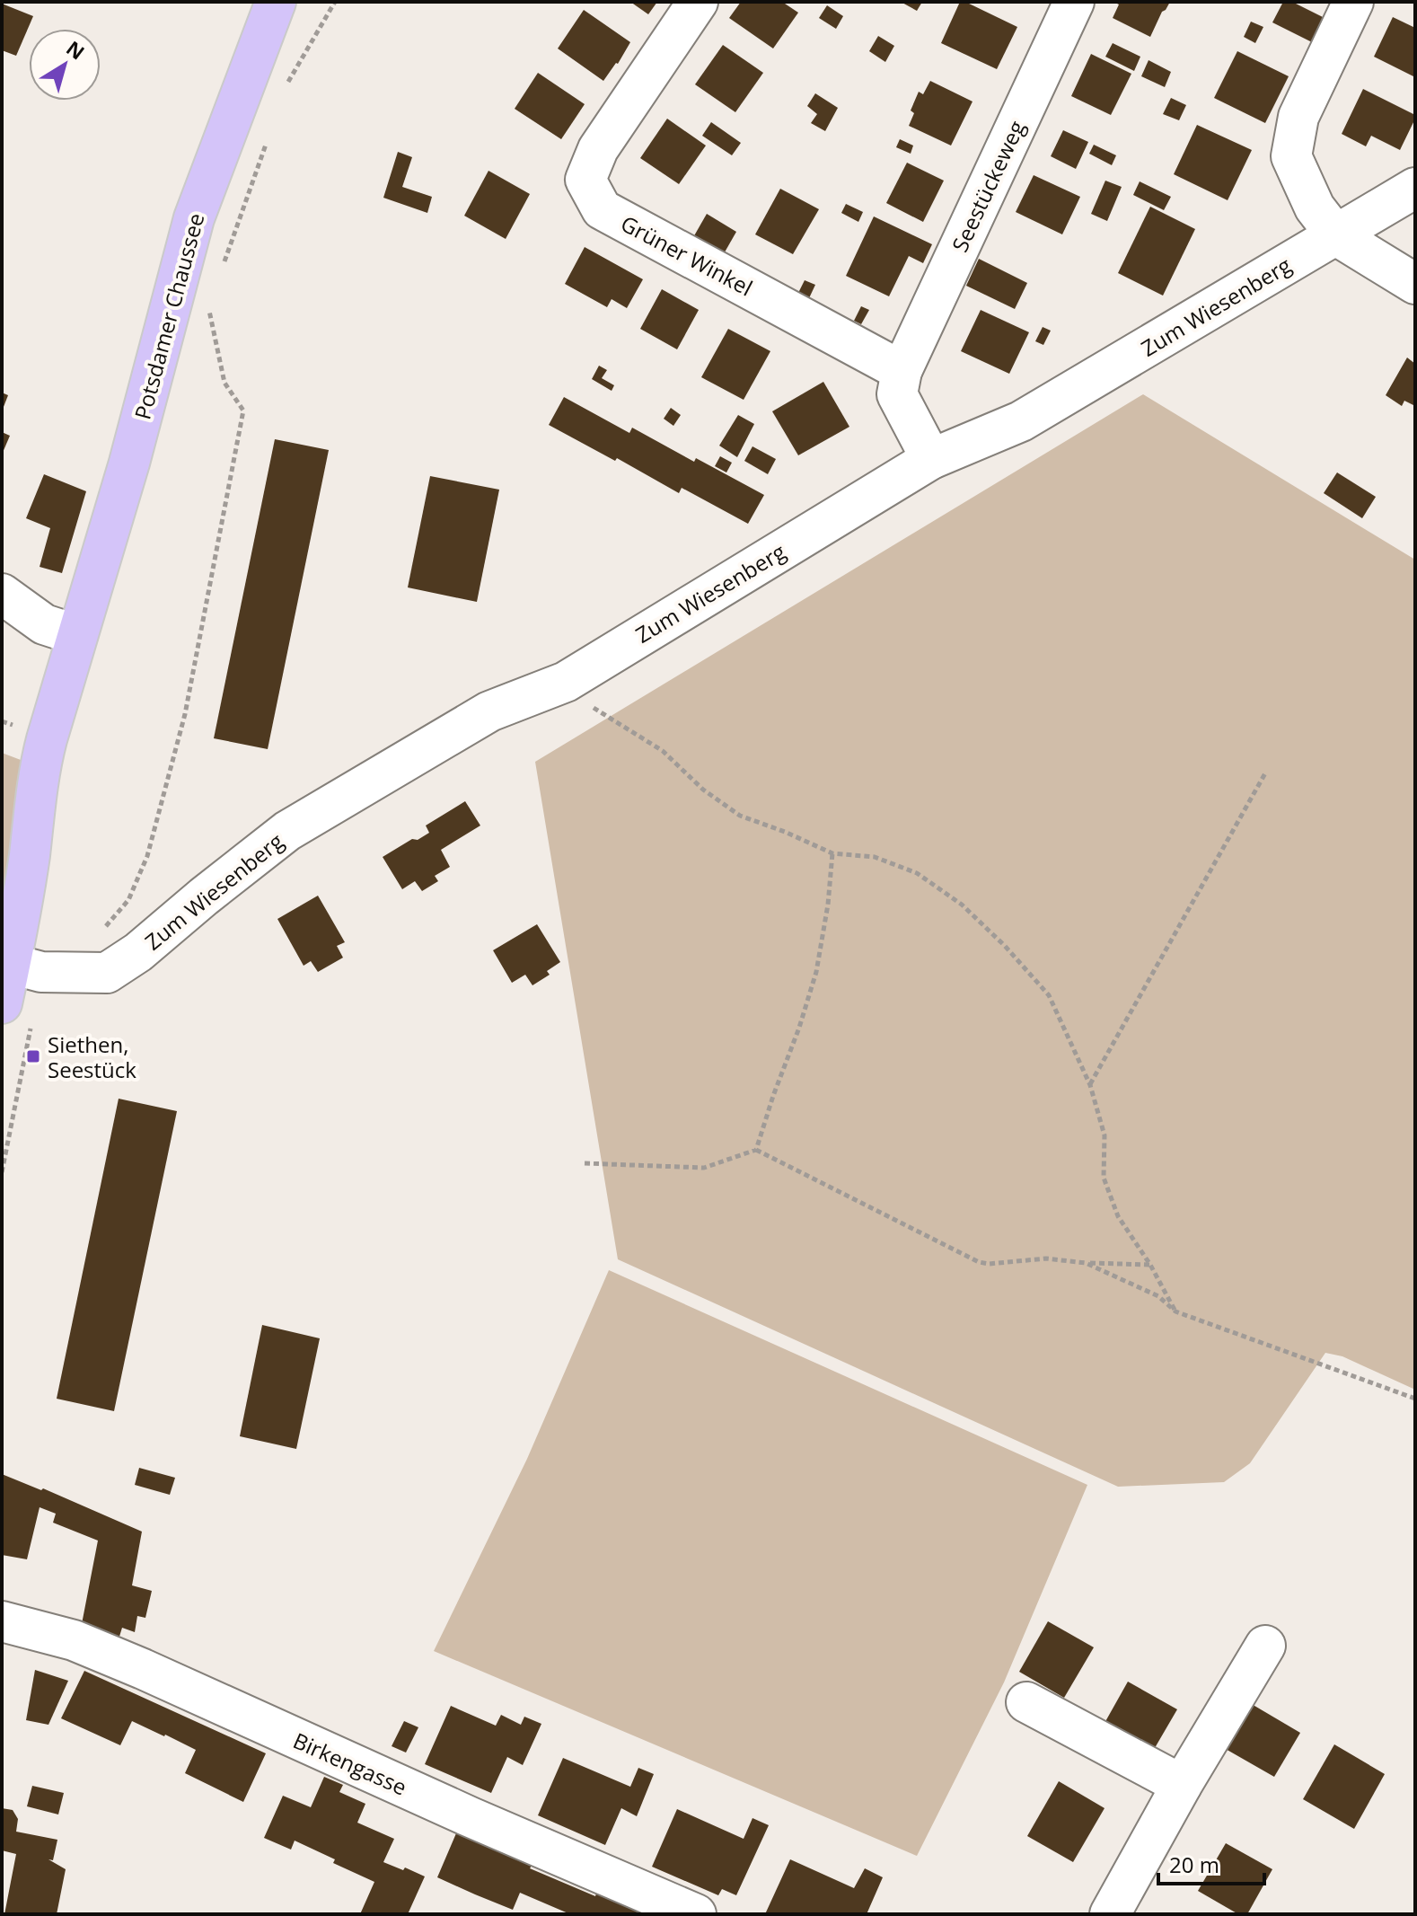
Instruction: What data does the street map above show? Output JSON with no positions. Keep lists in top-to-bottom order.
{
  "streets": {
    "main road": ["Potsdamer Chaussee"],
    "street": [
      "Seestückeweg",
      "Grüner Winkel",
      "Zum Wiesenberg",
      "Birkengasse"
    ]
  },
  "crossings": [
    ["Seestückeweg", "Grüner Winkel"],
    ["Zum Wiesenberg", "Potsdamer Chaussee"]
  ],
  "places": {
    "transit": ["Siethen, Seestück"]
  },
  "scale_bar": "20 m",
  "north": "top right"
}
